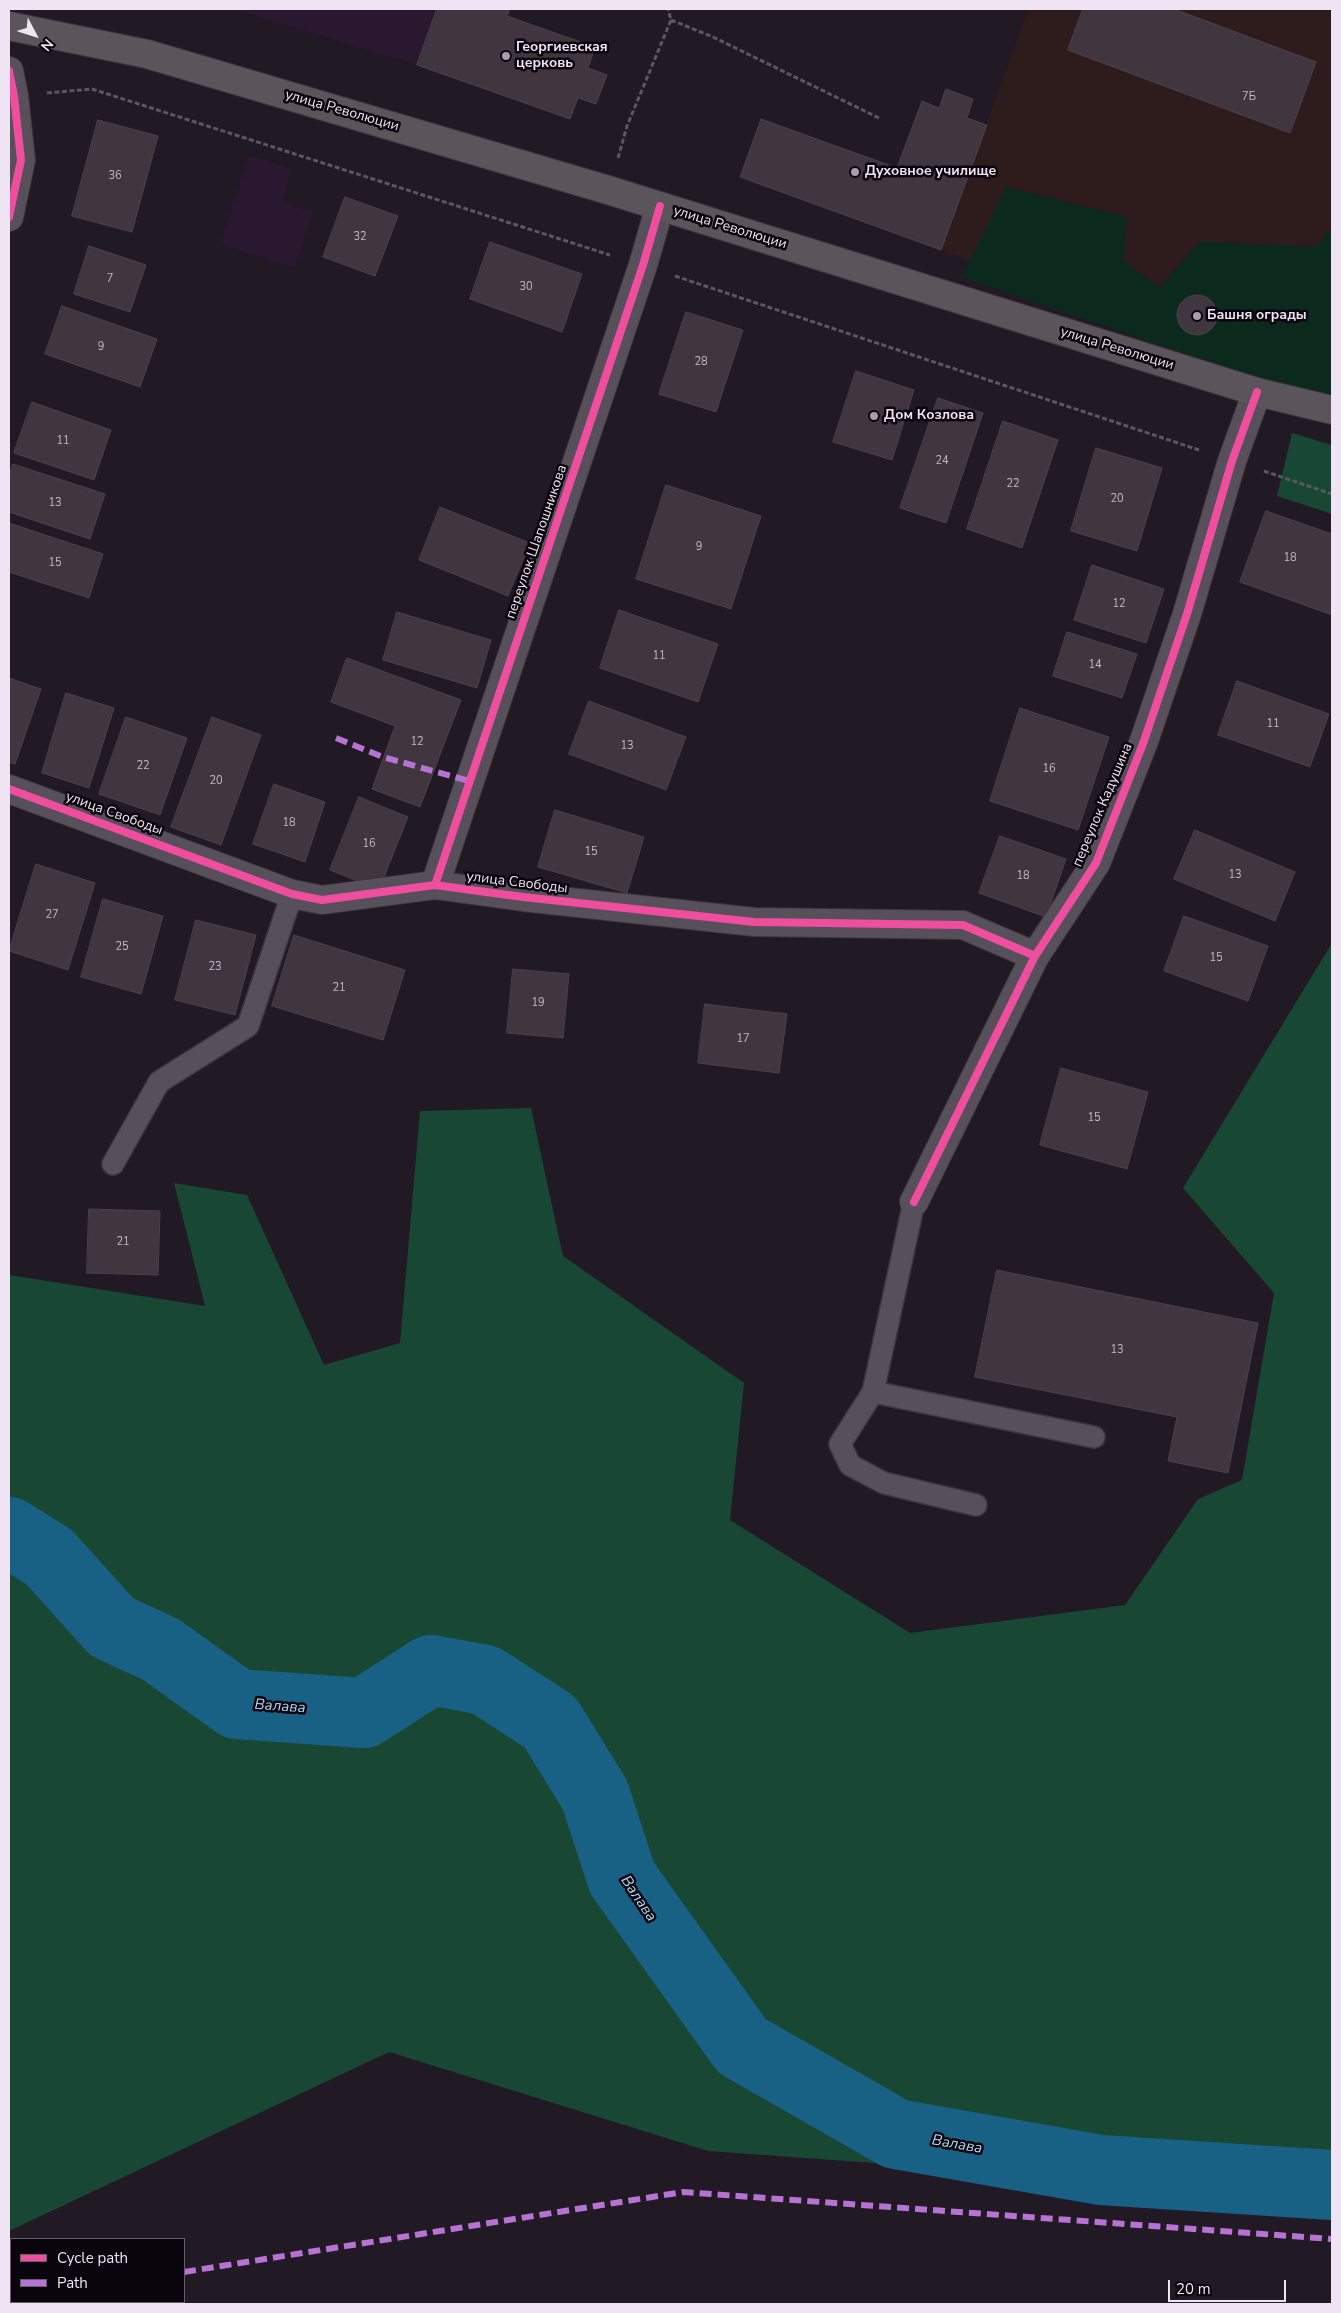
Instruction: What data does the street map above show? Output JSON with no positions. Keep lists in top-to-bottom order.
{
  "streets": {
    "main road": ["улица Революции"],
    "street": ["переулок Шапошникова", "переулок Кадушина", "улица Свободы"]
  },
  "crossings": [
    ["улица Революции", "переулок Шапошникова"],
    ["улица Революции", "переулок Кадушина"],
    ["переулок Шапошникова", "улица Свободы"],
    ["переулок Кадушина", "улица Свободы"]
  ],
  "water": ["Валава"],
  "places": [
    "Георгиевская церковь",
    "Духовное училище",
    "Башня ограды",
    "Дом Козлова"
  ],
  "house_numbers": [
    "7Б",
    "36",
    "32",
    "7",
    "30",
    "9",
    "28",
    "11",
    "24",
    "22",
    "20",
    "13",
    "9",
    "18",
    "15",
    "12",
    "11",
    "14",
    "11",
    "12",
    "13",
    "22",
    "16",
    "20",
    "18",
    "16",
    "15",
    "13",
    "18",
    "27",
    "25",
    "15",
    "23",
    "21",
    "19",
    "17",
    "15",
    "21",
    "13"
  ],
  "legend": ["Cycle path", "Path"],
  "scale_bar": "20 m",
  "north": "bottom right"
}
